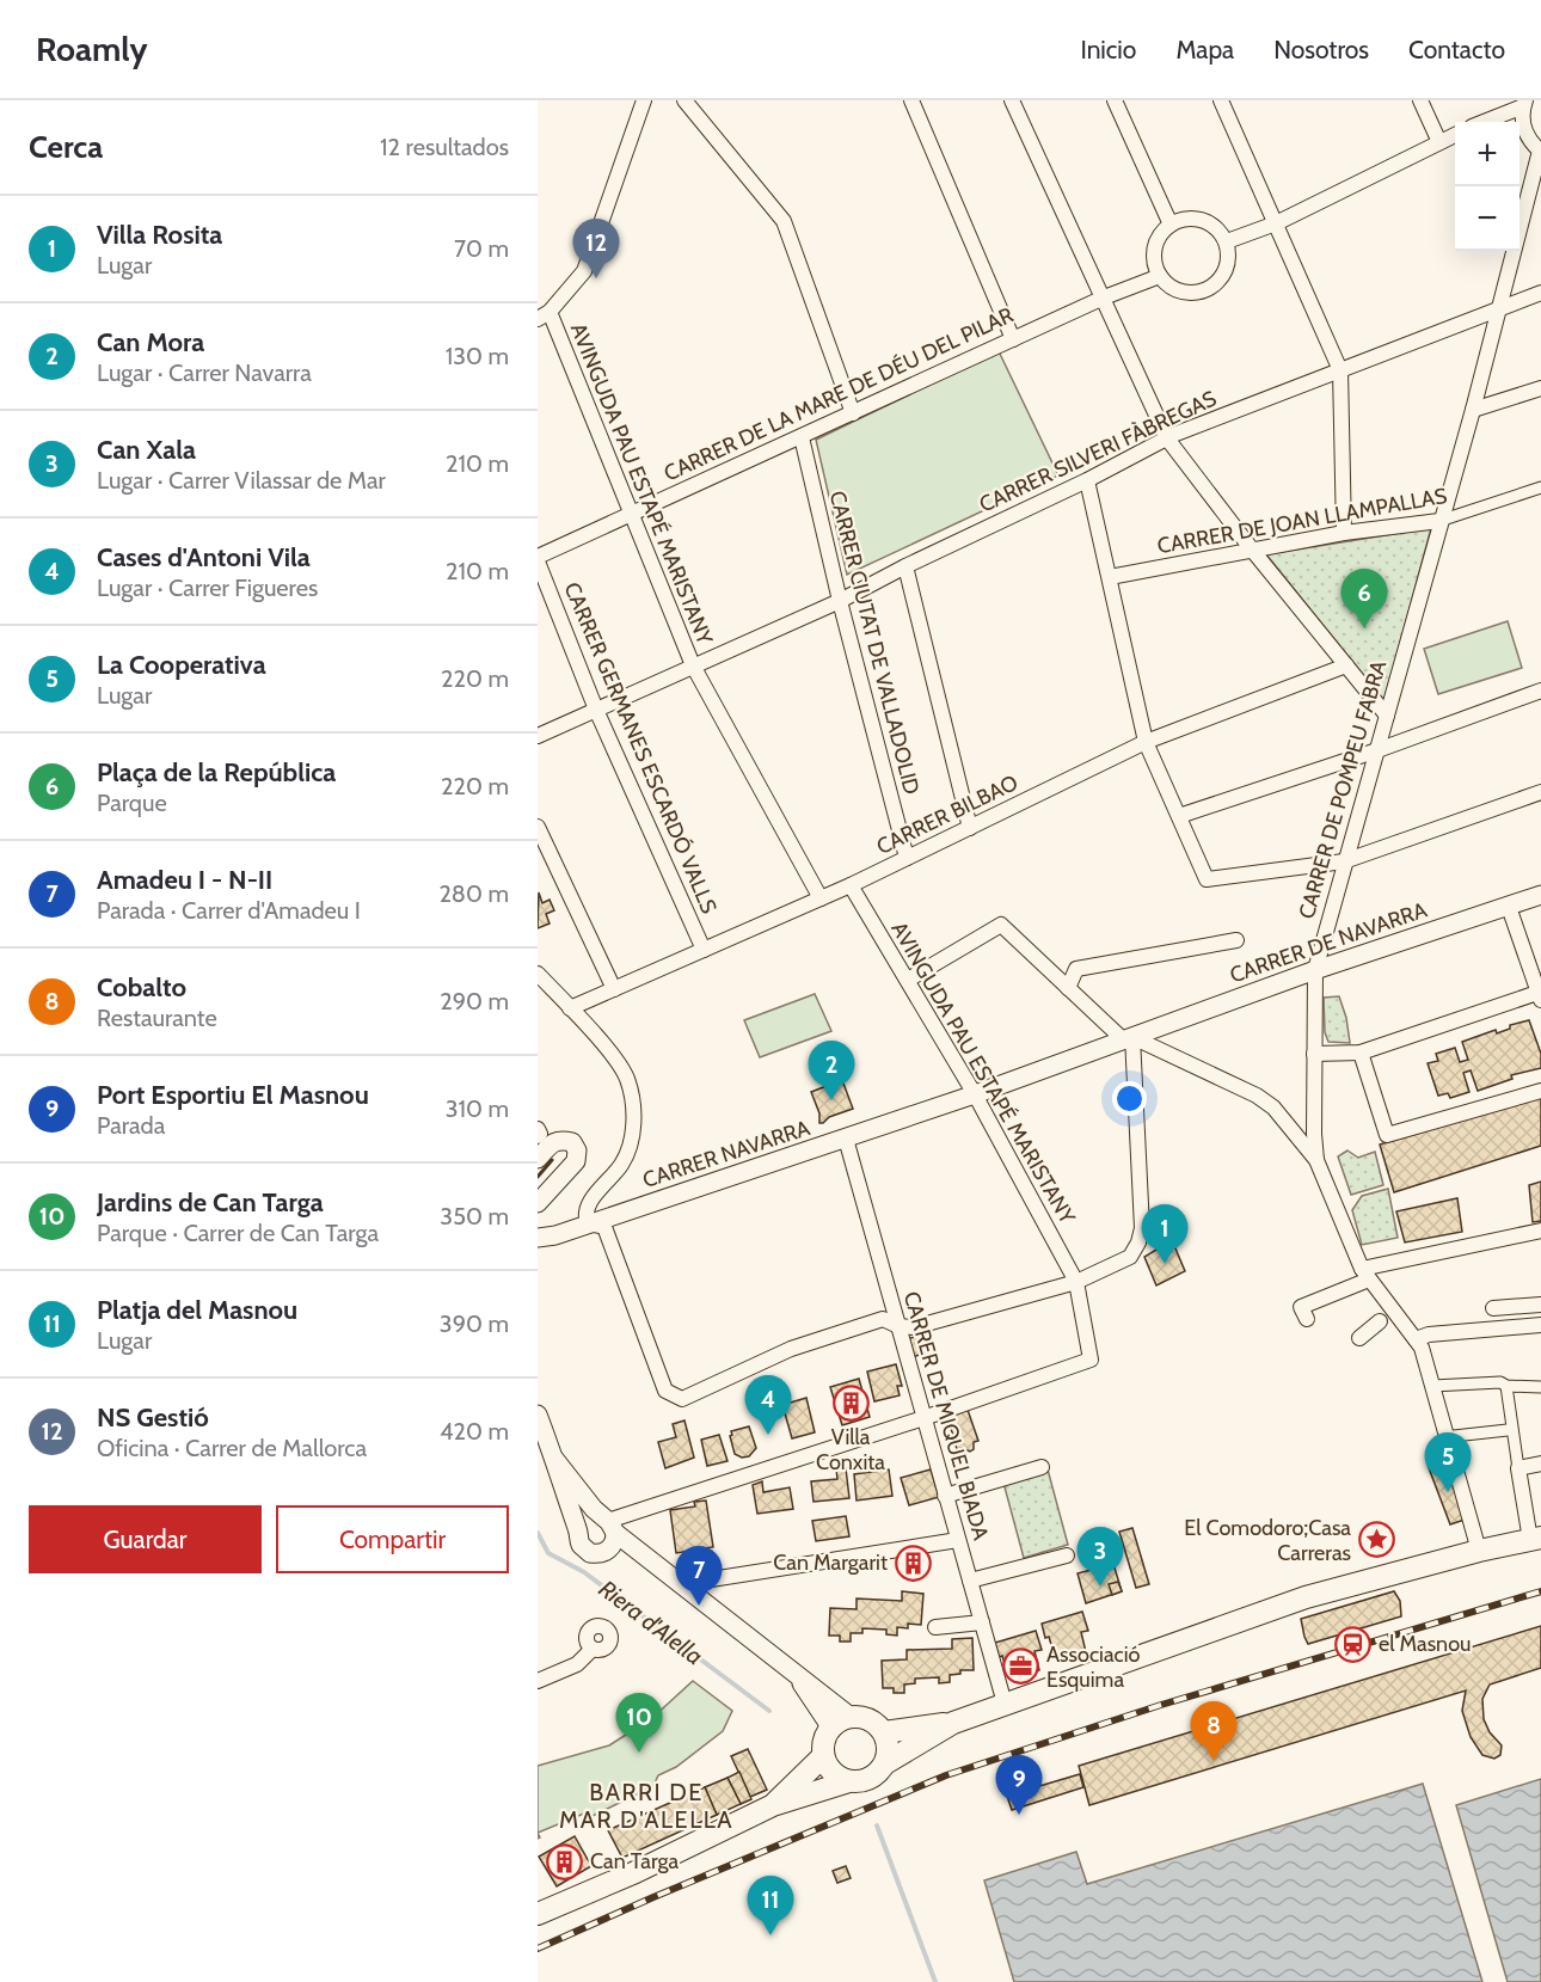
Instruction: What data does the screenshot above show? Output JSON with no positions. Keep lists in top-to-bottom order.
{
  "streets": {
    "street": [
      "CARRER DE LA MARE DE DÉU DEL PILAR",
      "CARRER SILVERI FÀBREGAS",
      "AVINGUDA PAU ESTAPÉ MARISTANY",
      "CARRER DE JOAN LLAMPALLAS",
      "CARRER CIUTAT DE VALLADOLID",
      "CARRER GERMANES ESCARDÓ VALLS",
      "CARRER DE POMPEU FABRA",
      "CARRER BILBAO",
      "CARRER DE NAVARRA",
      "CARRER NAVARRA",
      "CARRER DE MIQUEL BIADA"
    ]
  },
  "crossings": [
    ["CARRER DE LA MARE DE DÉU DEL PILAR", "AVINGUDA PAU ESTAPÉ MARISTANY"],
    ["CARRER DE LA MARE DE DÉU DEL PILAR", "CARRER CIUTAT DE VALLADOLID"],
    ["CARRER DE LA MARE DE DÉU DEL PILAR", "CARRER GERMANES ESCARDÓ VALLS"],
    ["CARRER SILVERI FÀBREGAS", "AVINGUDA PAU ESTAPÉ MARISTANY"],
    ["CARRER SILVERI FÀBREGAS", "CARRER CIUTAT DE VALLADOLID"],
    ["CARRER SILVERI FÀBREGAS", "CARRER GERMANES ESCARDÓ VALLS"],
    ["CARRER SILVERI FÀBREGAS", "CARRER DE POMPEU FABRA"],
    ["AVINGUDA PAU ESTAPÉ MARISTANY", "CARRER BILBAO"],
    ["AVINGUDA PAU ESTAPÉ MARISTANY", "CARRER NAVARRA"],
    ["AVINGUDA PAU ESTAPÉ MARISTANY", "CARRER DE MIQUEL BIADA"],
    ["CARRER DE JOAN LLAMPALLAS", "CARRER DE POMPEU FABRA"],
    ["CARRER CIUTAT DE VALLADOLID", "CARRER BILBAO"],
    ["CARRER GERMANES ESCARDÓ VALLS", "CARRER BILBAO"],
    ["CARRER DE POMPEU FABRA", "CARRER DE NAVARRA"],
    ["CARRER DE NAVARRA", "CARRER NAVARRA"],
    ["CARRER NAVARRA", "CARRER DE MIQUEL BIADA"]
  ],
  "districts": ["BARRI DE MAR D'ALELLA"],
  "water": ["Riera d'Alella"],
  "places": {
    "building": ["Villa Conxita", "Can Margarit", "Can Targa"],
    "place": ["El Comodoro;Casa Carreras"],
    "station": ["el Masnou"],
    "office": ["Associació Esquima"]
  },
  "page": {
    "header": "Roamly",
    "nav": [
      "Inicio",
      "Mapa",
      "Nosotros",
      "Contacto"
    ],
    "heading": ["Cerca", "12 resultados"],
    "map_buttons": ["+", "−"],
    "list": [
      {
        "mark": "1",
        "name": "Villa Rosita",
        "note": "Lugar",
        "value": "70 m"
      },
      {
        "mark": "2",
        "name": "Can Mora",
        "note": "Lugar · Carrer Navarra",
        "value": "130 m"
      },
      {
        "mark": "3",
        "name": "Can Xala",
        "note": "Lugar · Carrer Vilassar de Mar",
        "value": "210 m"
      },
      {
        "mark": "4",
        "name": "Cases d'Antoni Vila",
        "note": "Lugar · Carrer Figueres",
        "value": "210 m"
      },
      {
        "mark": "5",
        "name": "La Cooperativa",
        "note": "Lugar",
        "value": "220 m"
      },
      {
        "mark": "6",
        "name": "Plaça de la República",
        "note": "Parque",
        "value": "220 m"
      },
      {
        "mark": "7",
        "name": "Amadeu I - N-II",
        "note": "Parada · Carrer d'Amadeu I",
        "value": "280 m"
      },
      {
        "mark": "8",
        "name": "Cobalto",
        "note": "Restaurante",
        "value": "290 m"
      },
      {
        "mark": "9",
        "name": "Port Esportiu El Masnou",
        "note": "Parada",
        "value": "310 m"
      },
      {
        "mark": "10",
        "name": "Jardins de Can Targa",
        "note": "Parque · Carrer de Can Targa",
        "value": "350 m"
      },
      {
        "mark": "11",
        "name": "Platja del Masnou",
        "note": "Lugar",
        "value": "390 m"
      },
      {
        "mark": "12",
        "name": "NS Gestió",
        "note": "Oficina · Carrer de Mallorca",
        "value": "420 m"
      }
    ],
    "pins": [
      "12",
      "6",
      "2",
      "1",
      "4",
      "5",
      "3",
      "7",
      "10",
      "8",
      "9",
      "11"
    ],
    "buttons": ["Guardar", "Compartir"]
  }
}
